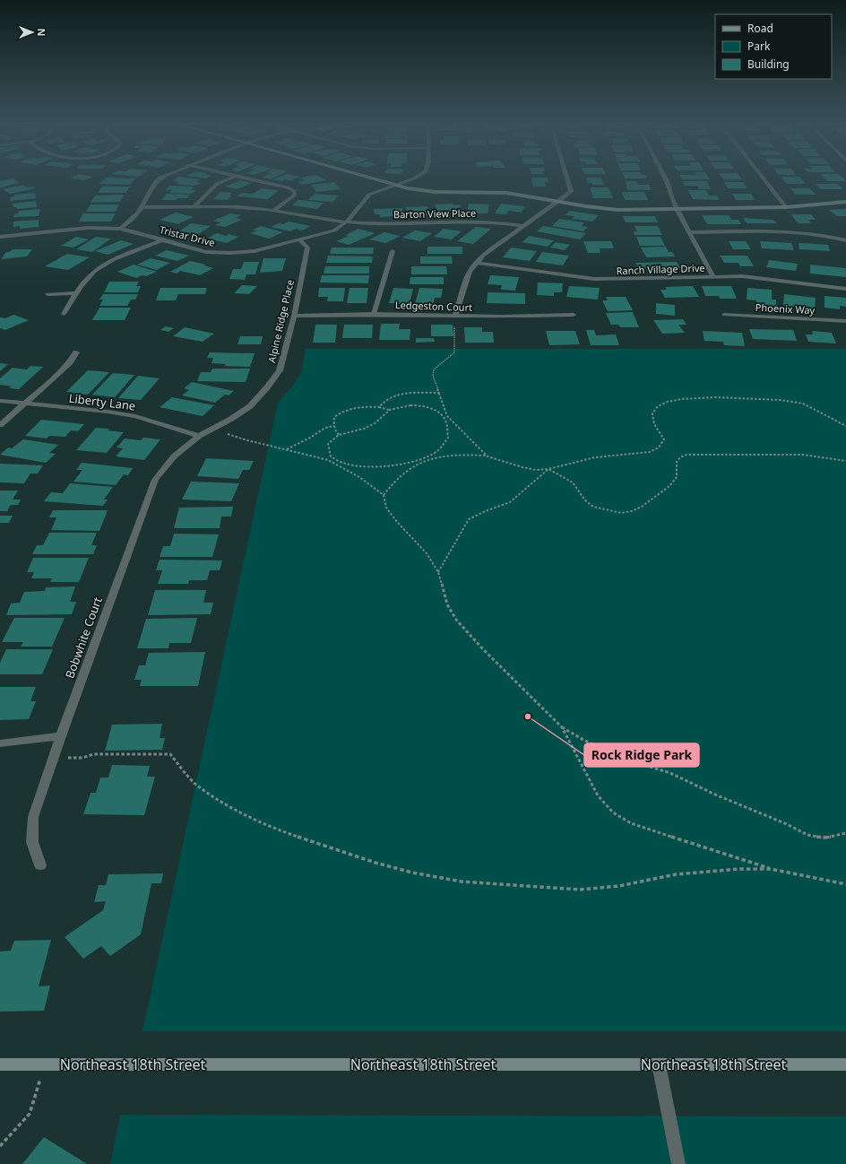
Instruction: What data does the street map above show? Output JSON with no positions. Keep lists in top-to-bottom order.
{
  "streets": {
    "street": [
      "Barton View Place",
      "Tristar Drive",
      "Ranch Village Drive",
      "Ledgeston Court",
      "Phoenix Way",
      "Alpine Ridge Place",
      "Liberty Lane",
      "Bobwhite Court",
      "Northeast 18th Street"
    ]
  },
  "crossings": [
    ["Barton View Place", "Tristar Drive"],
    ["Tristar Drive", "Alpine Ridge Place"],
    ["Ledgeston Court", "Alpine Ridge Place"],
    ["Alpine Ridge Place", "Liberty Lane"],
    ["Alpine Ridge Place", "Bobwhite Court"],
    ["Liberty Lane", "Bobwhite Court"]
  ],
  "places": ["Rock Ridge Park"],
  "legend": ["Road", "Park", "Building"],
  "north": "right"
}
